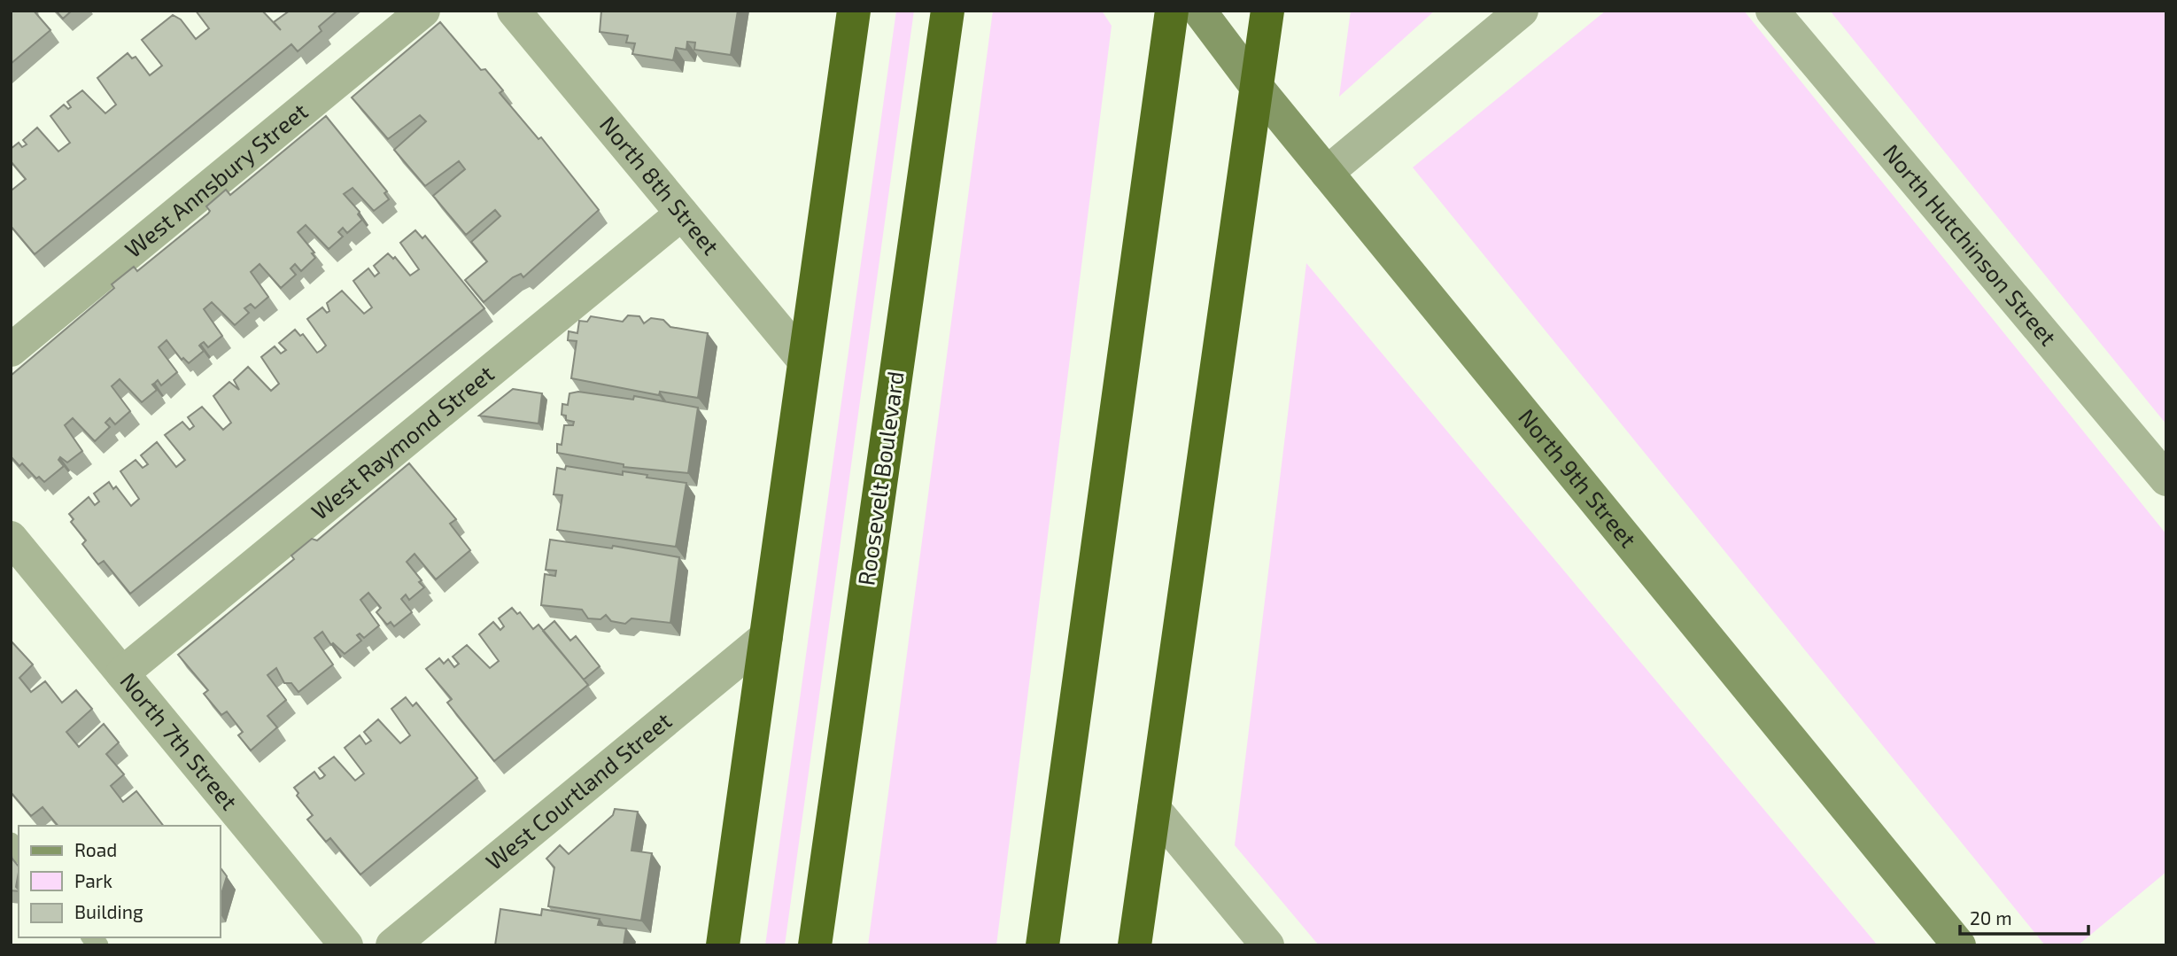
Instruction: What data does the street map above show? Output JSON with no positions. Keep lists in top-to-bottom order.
{
  "streets": {
    "highway": ["Roosevelt Boulevard"],
    "street": [
      "West Annsbury Street",
      "North 8th Street",
      "North Hutchinson Street",
      "West Raymond Street",
      "North 9th Street",
      "North 7th Street",
      "West Courtland Street"
    ]
  },
  "crossings": [
    ["North 8th Street", "West Raymond Street"],
    ["West Raymond Street", "North 7th Street"]
  ],
  "legend": ["Road", "Park", "Building"],
  "scale_bar": "20 m"
}
